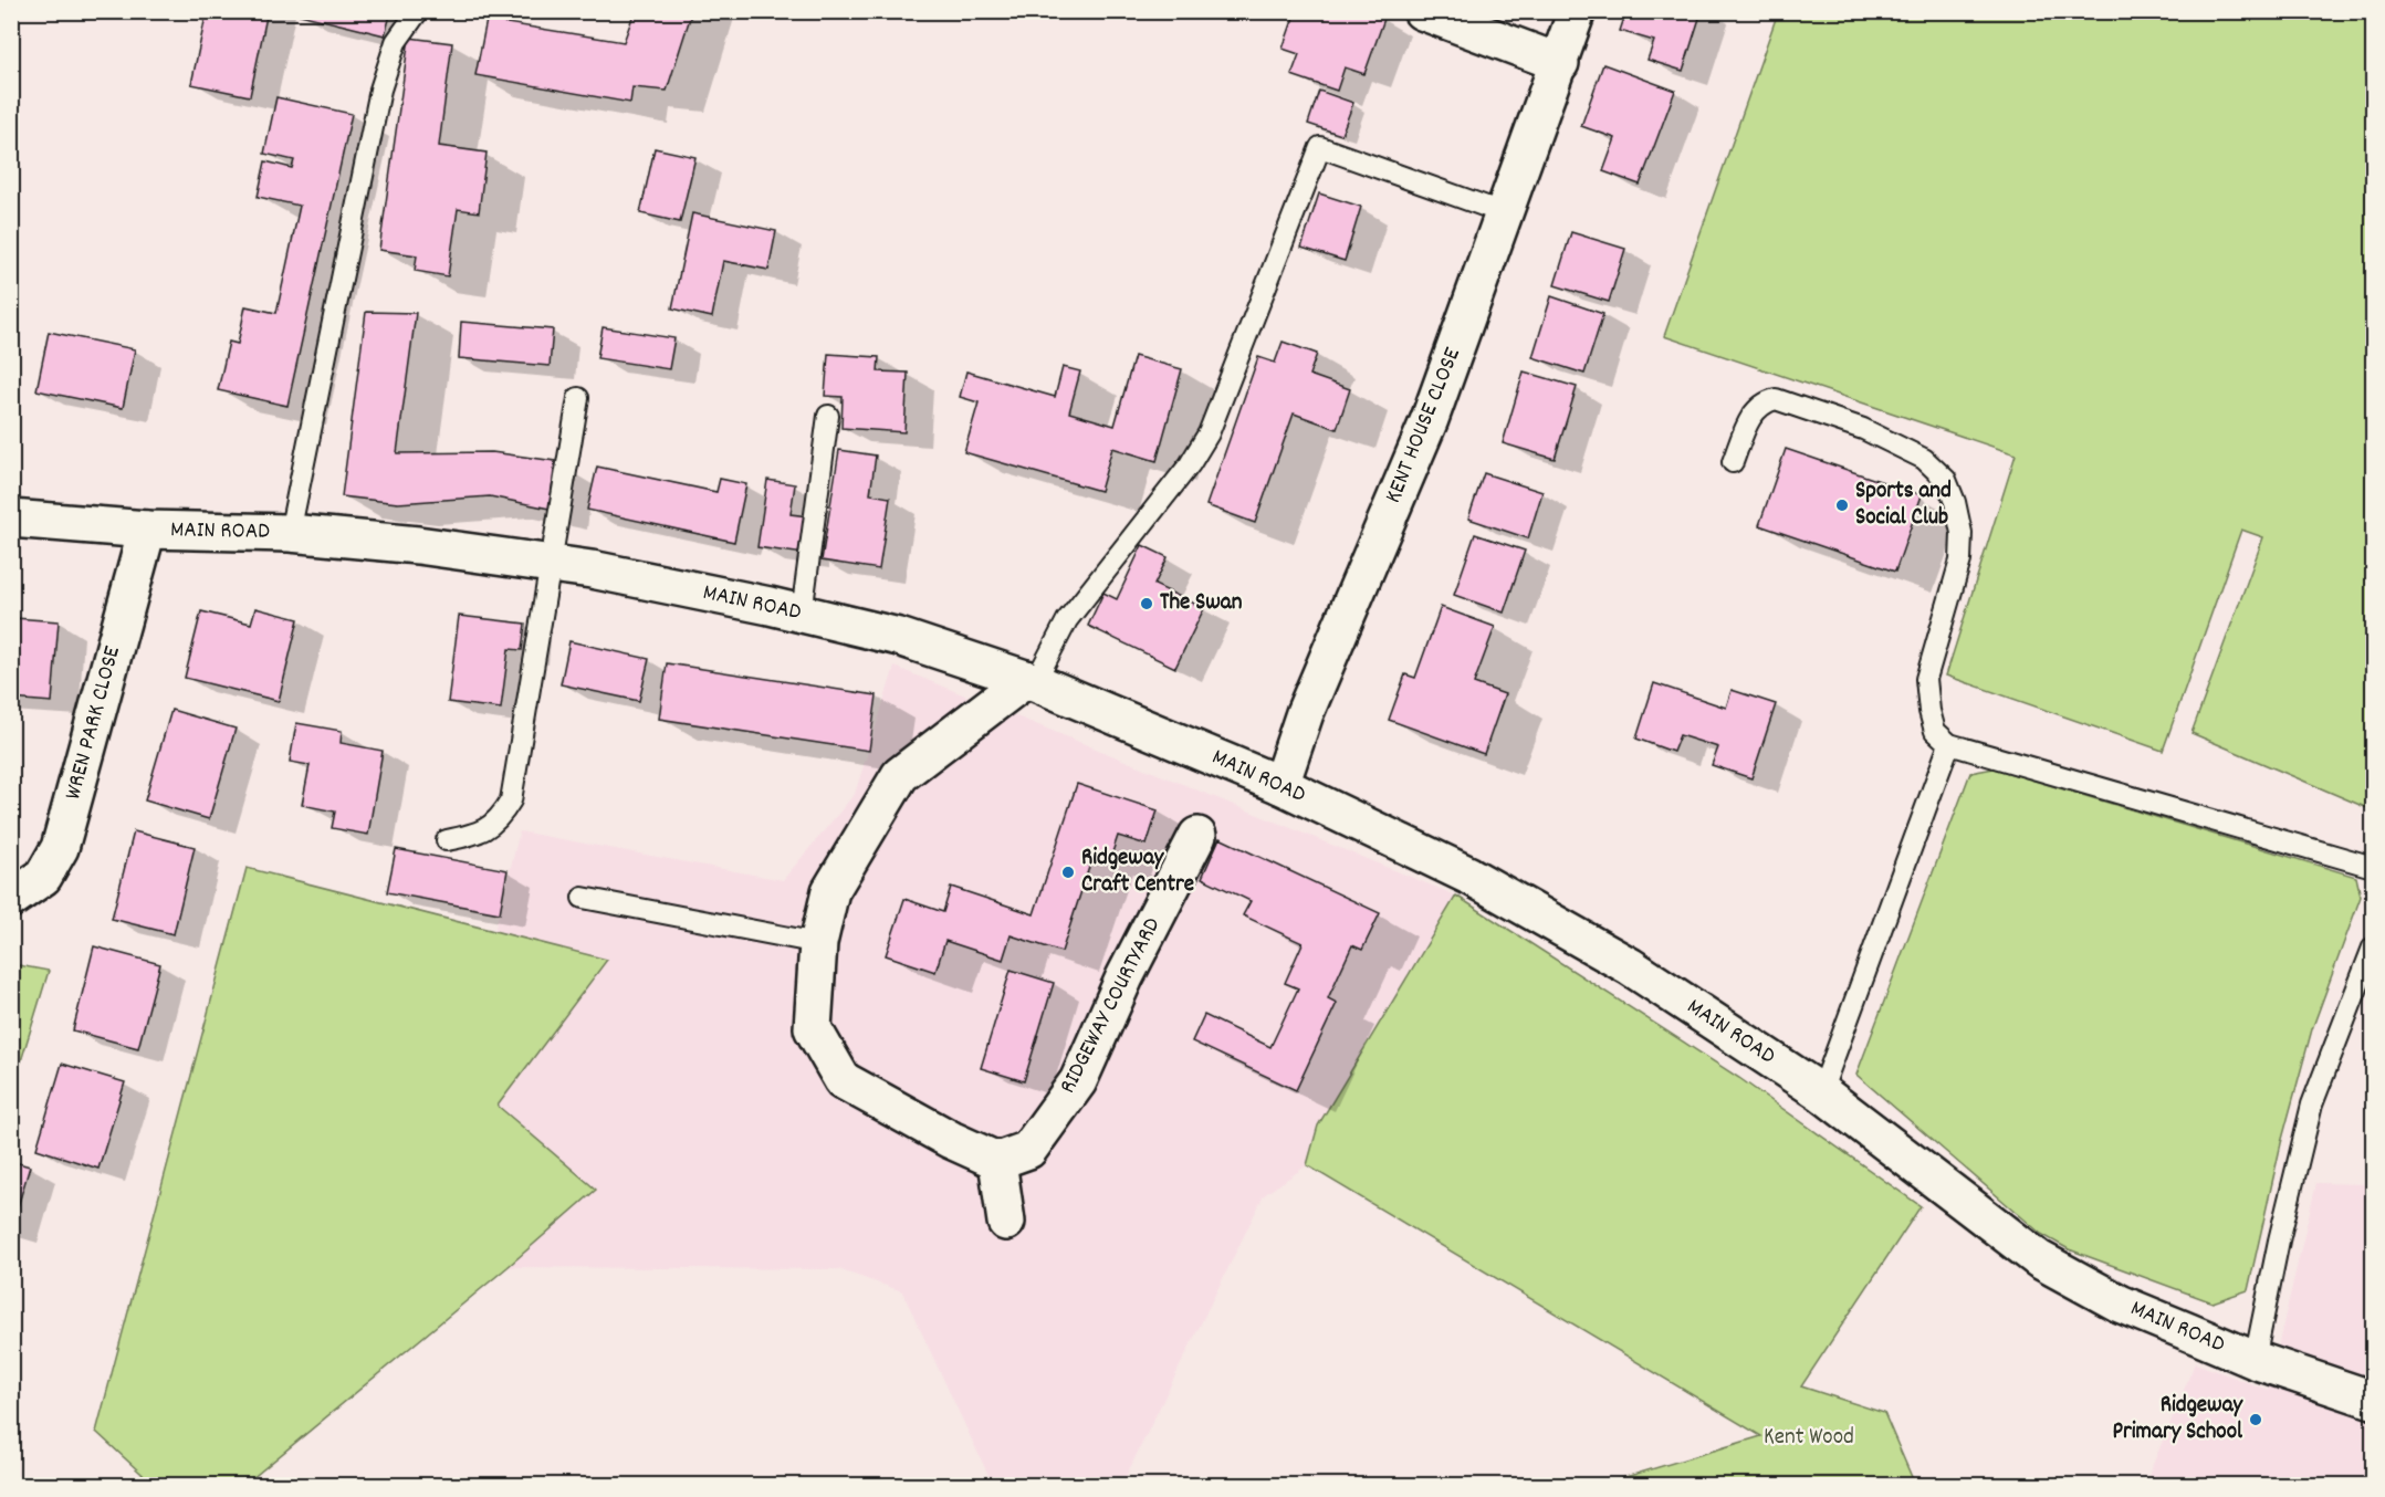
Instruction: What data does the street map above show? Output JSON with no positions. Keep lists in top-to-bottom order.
{
  "streets": {
    "street": [
      "KENT HOUSE CLOSE",
      "MAIN ROAD",
      "WREN PARK CLOSE",
      "RIDGEWAY COURTYARD"
    ]
  },
  "crossings": [
    ["KENT HOUSE CLOSE", "MAIN ROAD"],
    ["MAIN ROAD", "WREN PARK CLOSE"]
  ],
  "parks": ["Kent Wood"],
  "places": [
    "Sports and Social Club",
    "The Swan",
    "Ridgeway Craft Centre",
    "Ridgeway Primary School"
  ]
}
